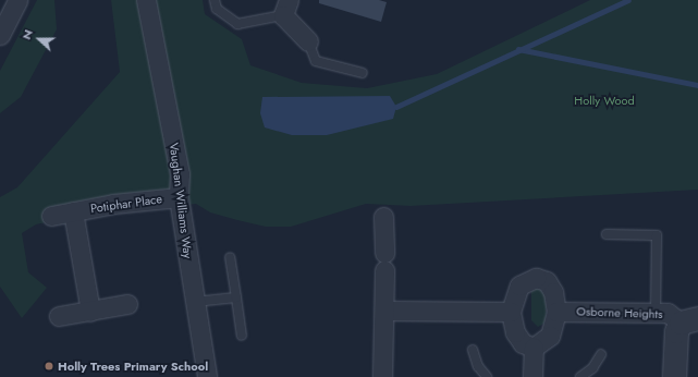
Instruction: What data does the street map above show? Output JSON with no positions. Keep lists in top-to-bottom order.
{
  "streets": {
    "street": ["Vaughan Williams Way", "Potiphar Place", "Osborne Heights"]
  },
  "crossings": [
    ["Vaughan Williams Way", "Potiphar Place"]
  ],
  "parks": ["Holly Wood"],
  "places": ["Holly Trees Primary School"],
  "north": "left"
}
